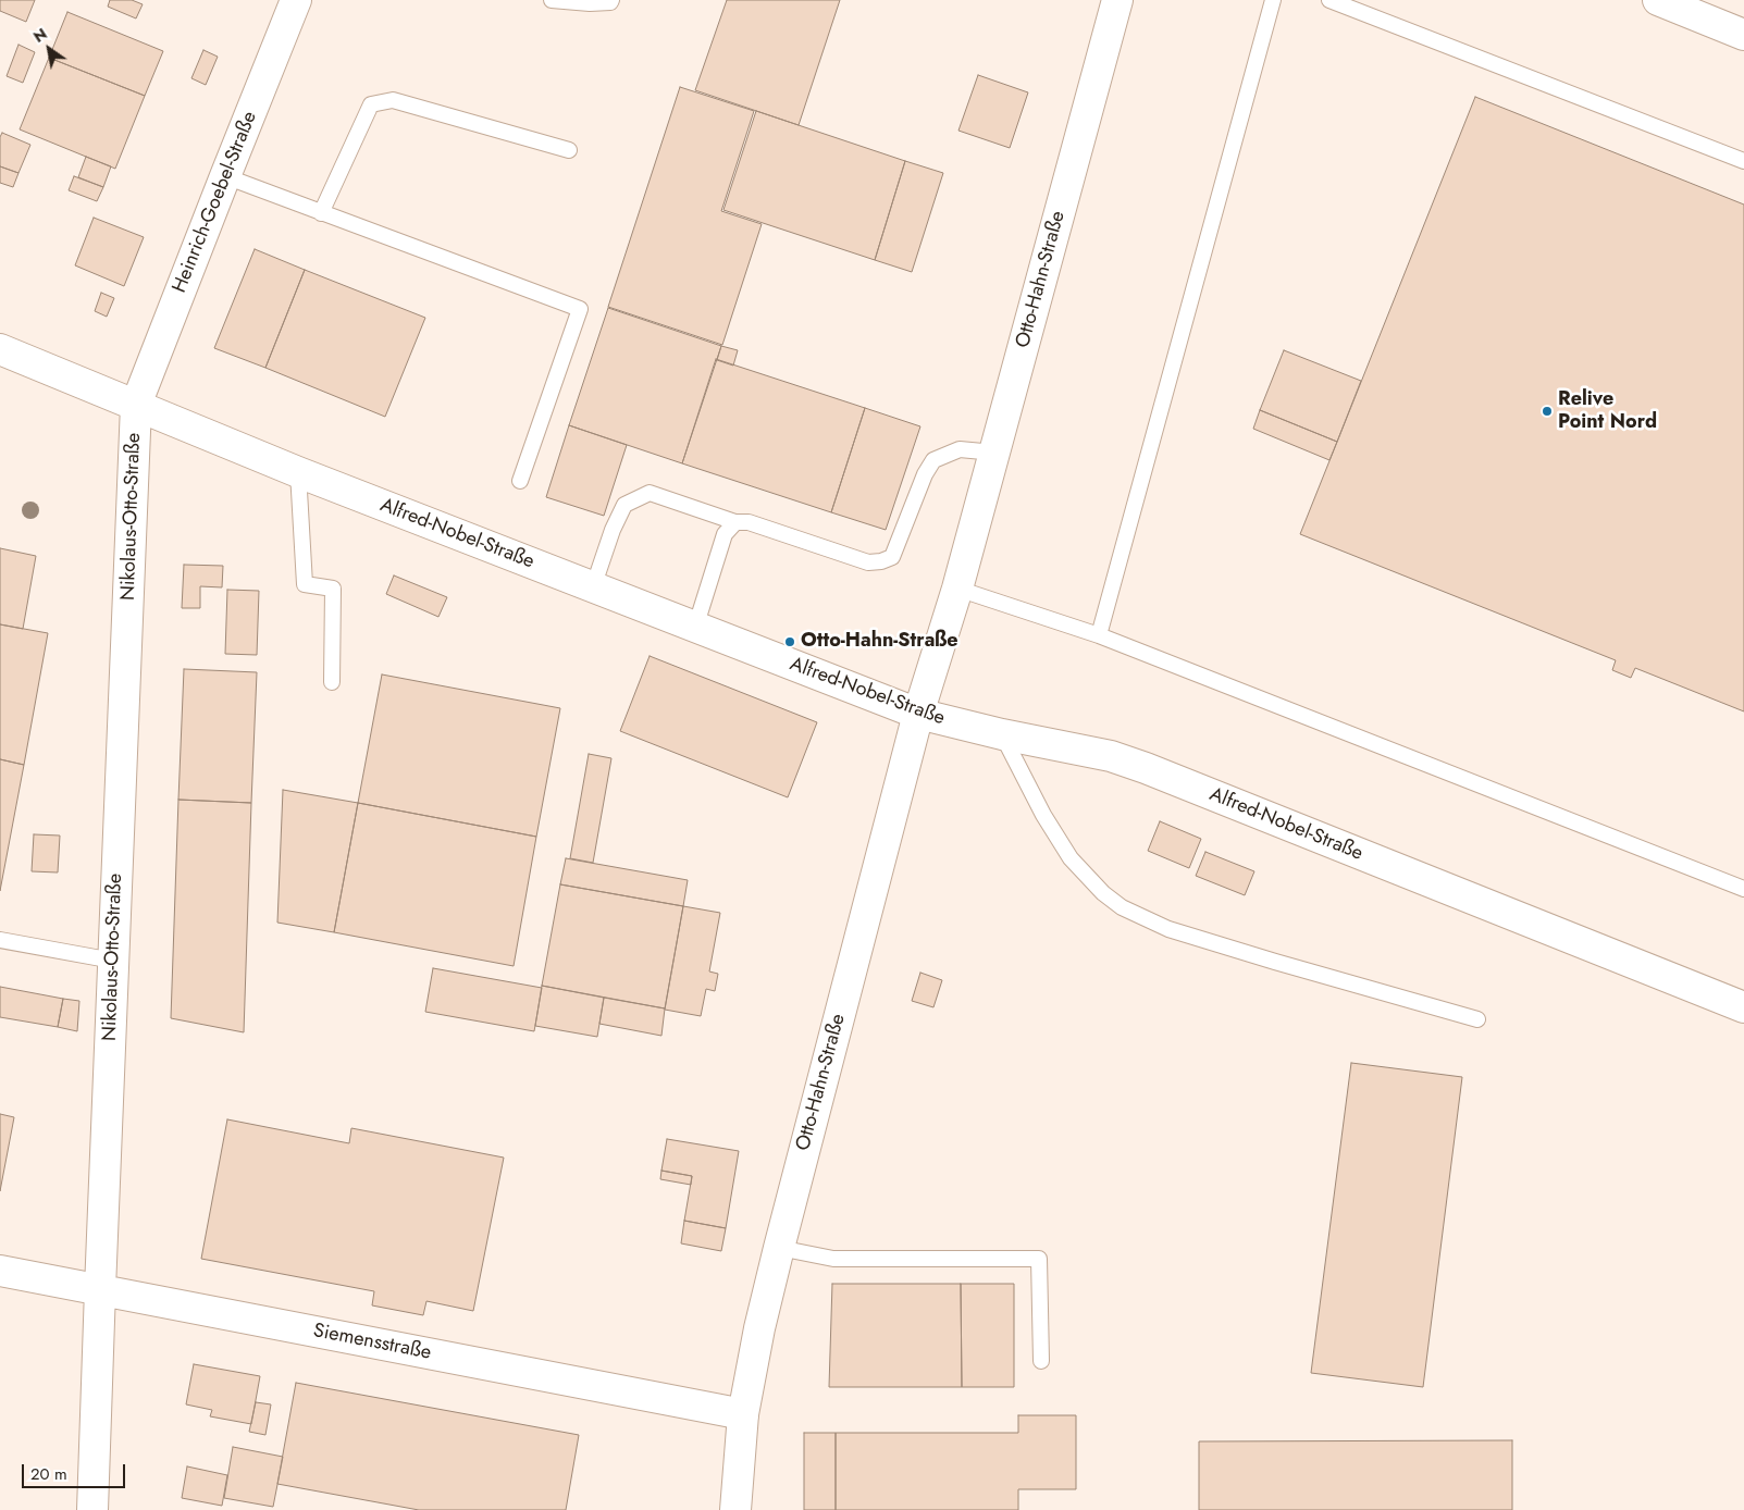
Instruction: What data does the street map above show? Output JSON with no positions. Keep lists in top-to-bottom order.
{
  "streets": {
    "street": [
      "Heinrich-Goebel-Straße",
      "Otto-Hahn-Straße",
      "Nikolaus-Otto-Straße",
      "Alfred-Nobel-Straße",
      "Siemensstraße"
    ]
  },
  "crossings": [
    ["Heinrich-Goebel-Straße", "Nikolaus-Otto-Straße"],
    ["Heinrich-Goebel-Straße", "Alfred-Nobel-Straße"],
    ["Otto-Hahn-Straße", "Alfred-Nobel-Straße"],
    ["Otto-Hahn-Straße", "Siemensstraße"],
    ["Nikolaus-Otto-Straße", "Alfred-Nobel-Straße"],
    ["Nikolaus-Otto-Straße", "Siemensstraße"]
  ],
  "places": ["Relive Point Nord", "Otto-Hahn-Straße"],
  "scale_bar": "20 m",
  "north": "top left"
}
